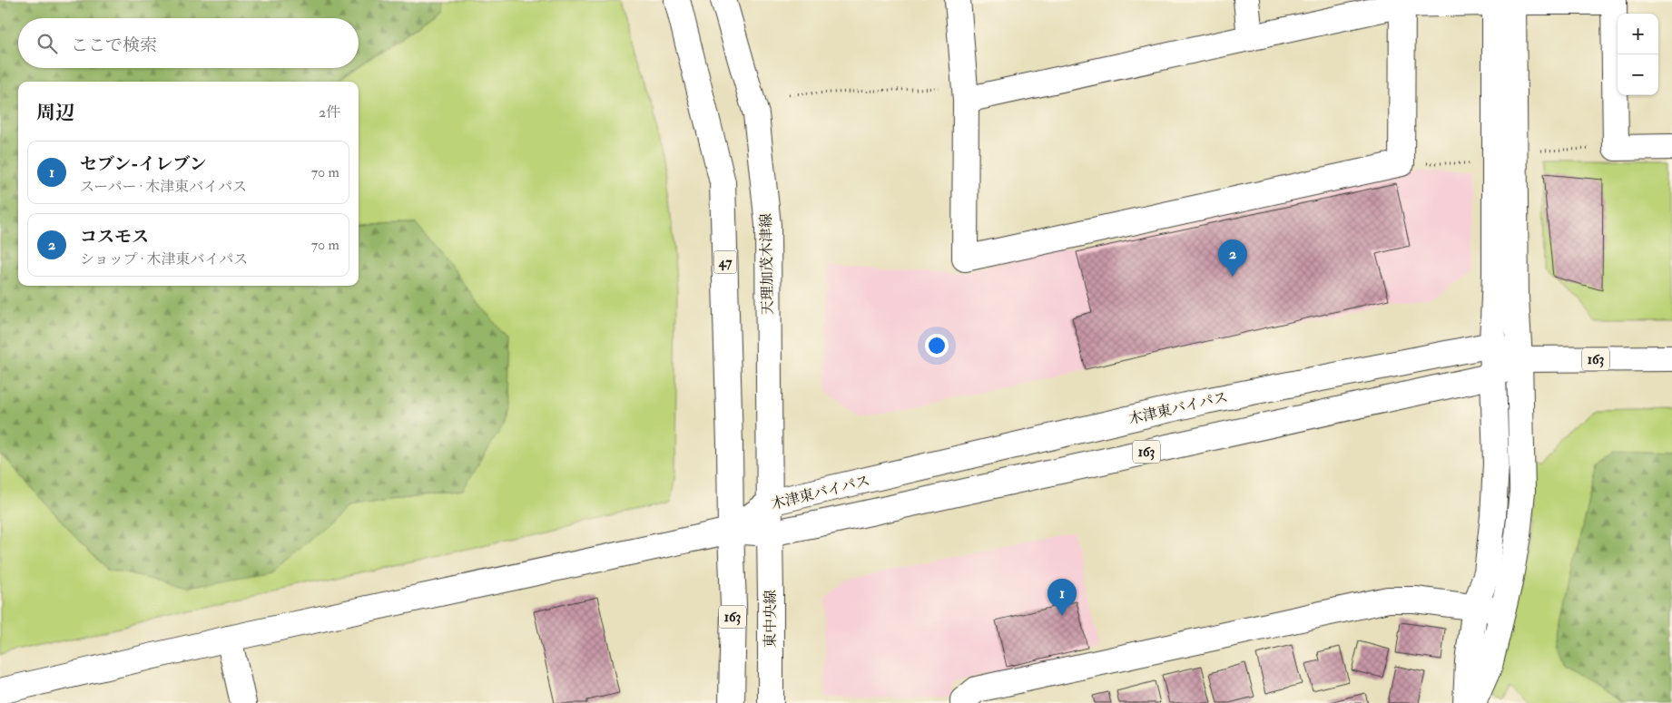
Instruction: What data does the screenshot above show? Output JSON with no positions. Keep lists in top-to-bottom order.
{
  "streets": {
    "main road": [
      "47",
      "天理加茂木津線",
      "163",
      "木津東バイパス",
      "東中央線"
    ]
  },
  "crossings": [
    ["47", "163"],
    ["47", "木津東バイパス"],
    ["天理加茂木津線", "木津東バイパス"],
    ["天理加茂木津線", "東中央線"],
    ["163", "木津東バイパス"],
    ["木津東バイパス", "東中央線"]
  ],
  "page": {
    "map_buttons": ["+", "−"],
    "search": "ここで検索",
    "heading": ["周辺", "2件"],
    "list": [
      {
        "mark": "1",
        "name": "セブン-イレブン",
        "note": "スーパー · 木津東バイパス",
        "value": "70 m"
      },
      {
        "mark": "2",
        "name": "コスモス",
        "note": "ショップ · 木津東バイパス",
        "value": "70 m"
      }
    ],
    "pins": ["2", "1"]
  }
}
